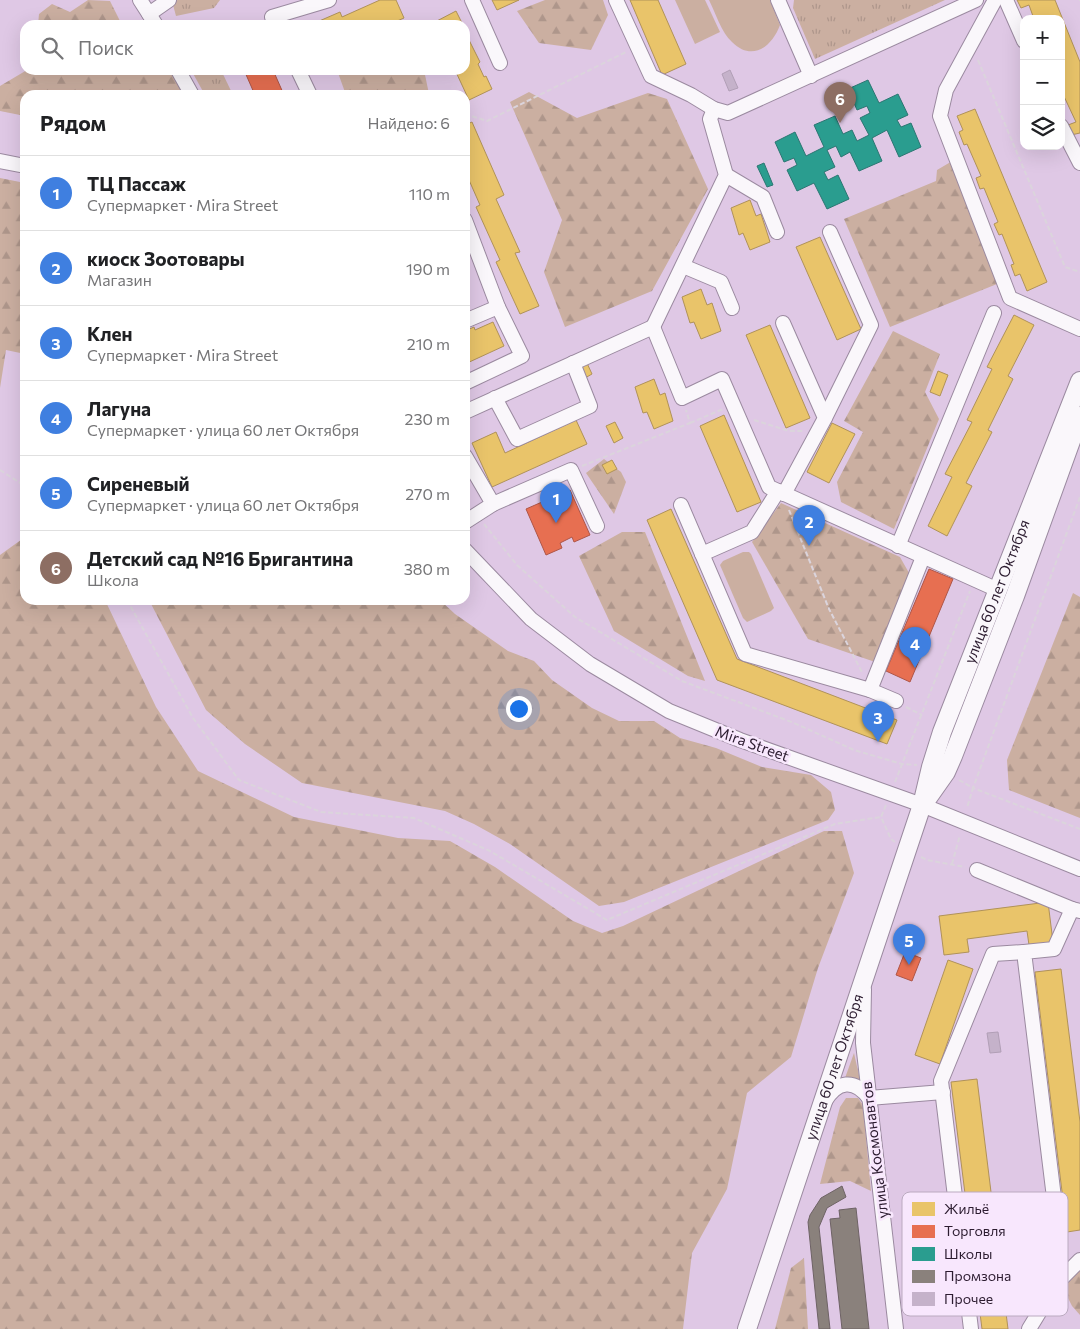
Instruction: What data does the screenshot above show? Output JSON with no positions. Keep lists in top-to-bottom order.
{
  "streets": {
    "main road": ["улица 60 лет Октября"],
    "street": ["Mira Street", "улица Космонавтов"]
  },
  "crossings": [
    ["улица 60 лет Октября", "Mira Street"],
    ["улица 60 лет Октября", "улица Космонавтов"]
  ],
  "legend": [
    "Жильё",
    "Торговля",
    "Школы",
    "Промзона",
    "Прочее"
  ],
  "page": {
    "map_buttons": ["+", "−"],
    "search": "Поиск",
    "pins": [
      "6",
      "1",
      "2",
      "4",
      "3",
      "5"
    ],
    "heading": ["Рядом", "Найдено: 6"],
    "list": [
      {
        "mark": "1",
        "name": "ТЦ Пассаж",
        "note": "Супермаркет · Mira Street",
        "value": "110 m"
      },
      {
        "mark": "2",
        "name": "киоск Зоотовары",
        "note": "Магазин",
        "value": "190 m"
      },
      {
        "mark": "3",
        "name": "Клен",
        "note": "Супермаркет · Mira Street",
        "value": "210 m"
      },
      {
        "mark": "4",
        "name": "Лагуна",
        "note": "Супермаркет · улица 60 лет Октября",
        "value": "230 m"
      },
      {
        "mark": "5",
        "name": "Сиреневый",
        "note": "Супермаркет · улица 60 лет Октября",
        "value": "270 m"
      },
      {
        "mark": "6",
        "name": "Детский сад №16 Бригантина",
        "note": "Школа",
        "value": "380 m"
      }
    ]
  }
}
